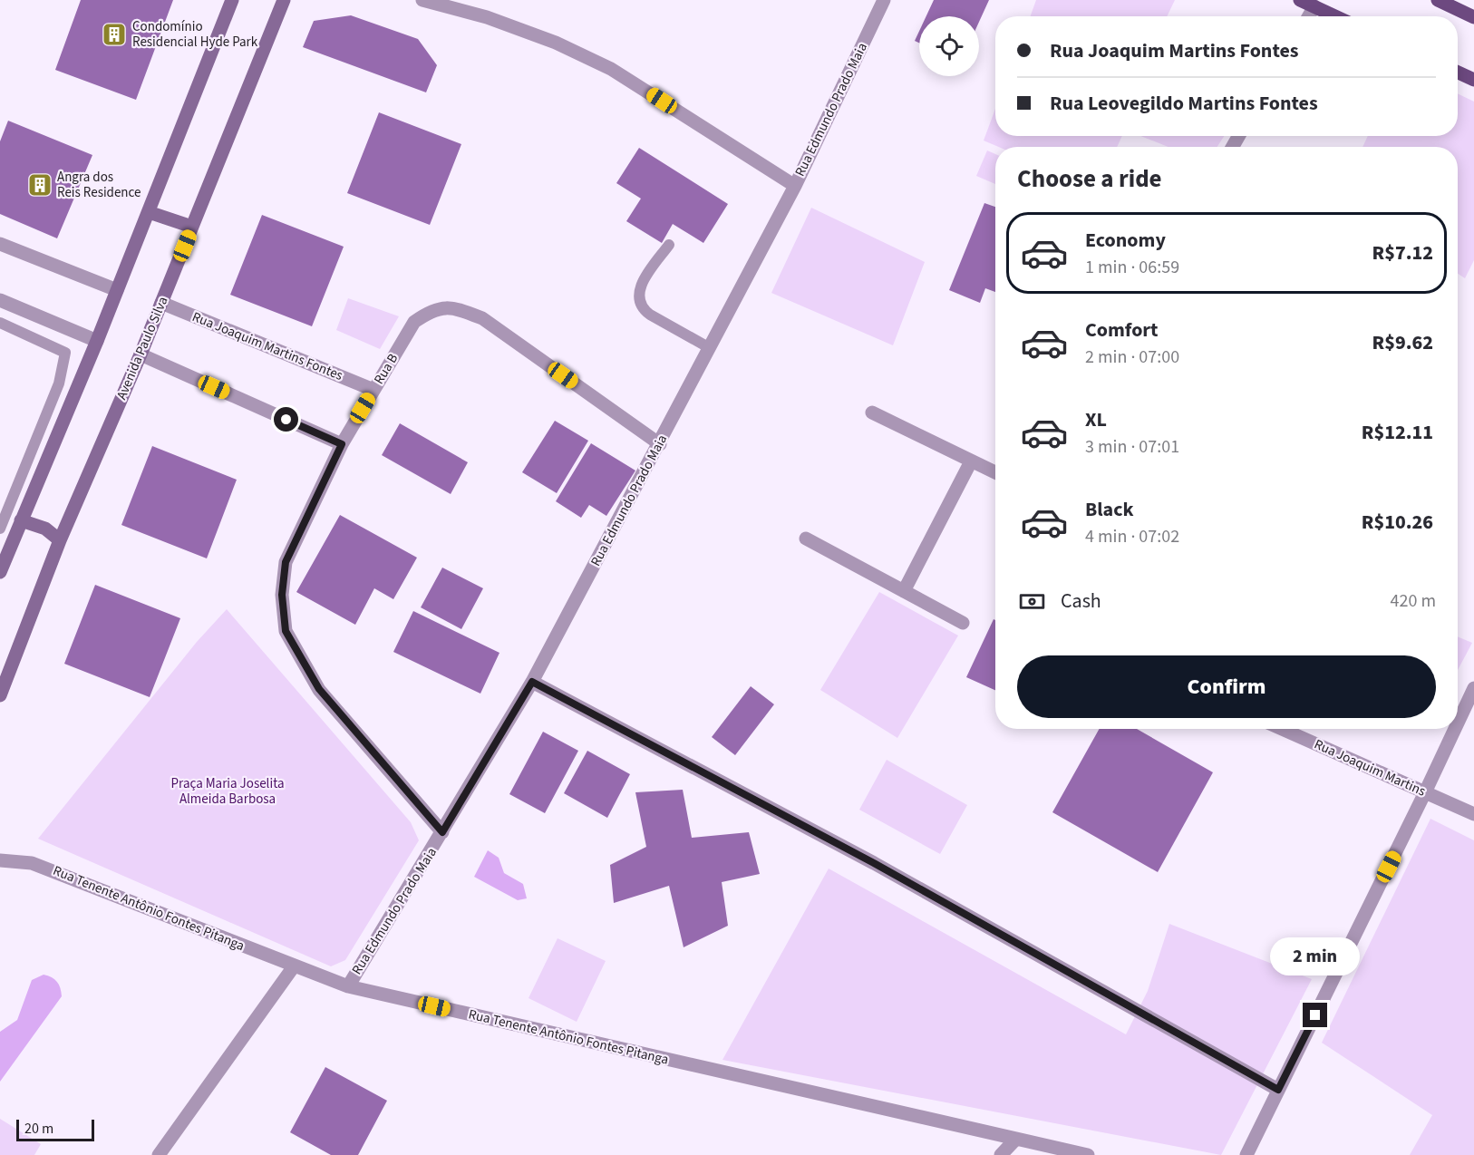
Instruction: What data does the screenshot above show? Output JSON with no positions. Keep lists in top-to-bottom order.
{
  "streets": {
    "street": [
      "Rua Edmundo Prado Maia",
      "Rua Joaquim Martins Fontes",
      "Avenida Paulo Silva",
      "Rua B",
      "Rua Joaquim Martins",
      "Rua Tenente Antônio Fontes Pitanga"
    ]
  },
  "crossings": [
    ["Rua Edmundo Prado Maia", "Rua B"],
    ["Rua Edmundo Prado Maia", "Rua Tenente Antônio Fontes Pitanga"],
    ["Rua Joaquim Martins Fontes", "Avenida Paulo Silva"],
    ["Rua Joaquim Martins Fontes", "Rua B"]
  ],
  "parks": ["Praça Maria Joselita Almeida Barbosa"],
  "places": {
    "building": ["Condomínio Residencial Hyde Park", "Angra dos Reis Residence"]
  },
  "scale_bar": "20 m",
  "page": {
    "banner": ["Rua Joaquim Martins Fontes", "Rua Leovegildo Martins Fontes"],
    "heading": "Choose a ride",
    "list": [
      {
        "name": "Economy",
        "note": "1 min · 06:59",
        "value": "R$7.12"
      },
      {
        "name": "Comfort",
        "note": "2 min · 07:00",
        "value": "R$9.62"
      },
      {
        "name": "XL",
        "note": "3 min · 07:01",
        "value": "R$12.11"
      },
      {
        "name": "Black",
        "note": "4 min · 07:02",
        "value": "R$10.26"
      }
    ],
    "pay": ["Cash", "420 m"],
    "buttons": "Confirm",
    "bubble": "2 min",
    "scale": "20 m"
  }
}
